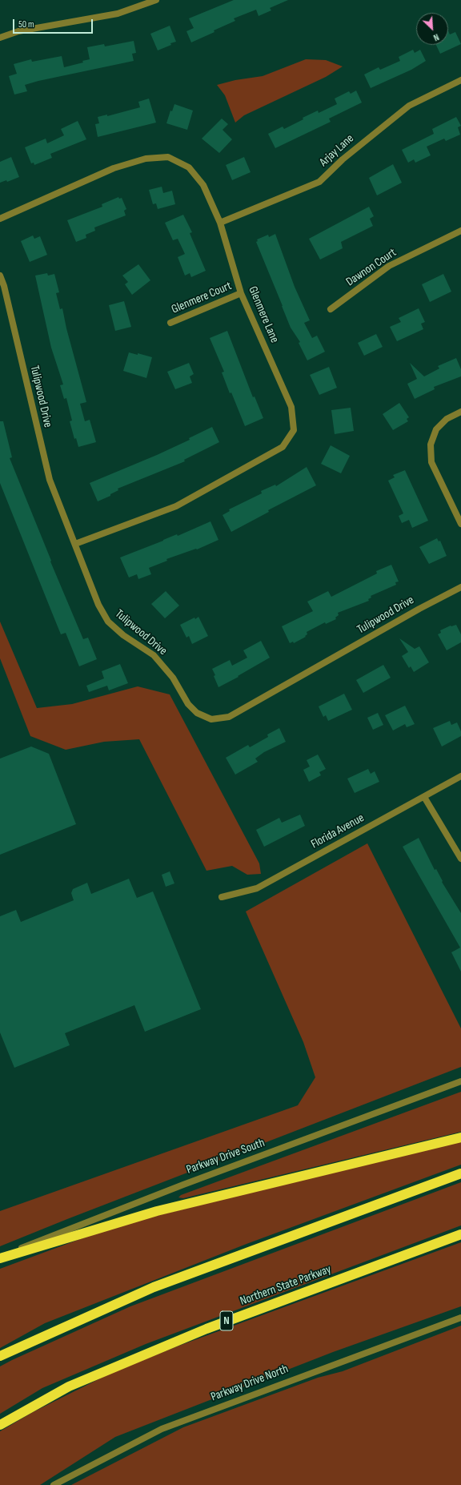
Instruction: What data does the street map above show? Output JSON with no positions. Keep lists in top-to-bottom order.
{
  "streets": {
    "highway": ["Northern State Parkway", "N"],
    "street": [
      "Arjay Lane",
      "Dawnon Court",
      "Glenmere Court",
      "Glenmere Lane",
      "Tulipwood Drive",
      "Florida Avenue",
      "Parkway Drive South",
      "Parkway Drive North"
    ]
  },
  "crossings": [
    ["Arjay Lane", "Glenmere Lane"],
    ["Glenmere Court", "Glenmere Lane"],
    ["Glenmere Lane", "Tulipwood Drive"]
  ],
  "scale_bar": "50 m",
  "north": "bottom right"
}
